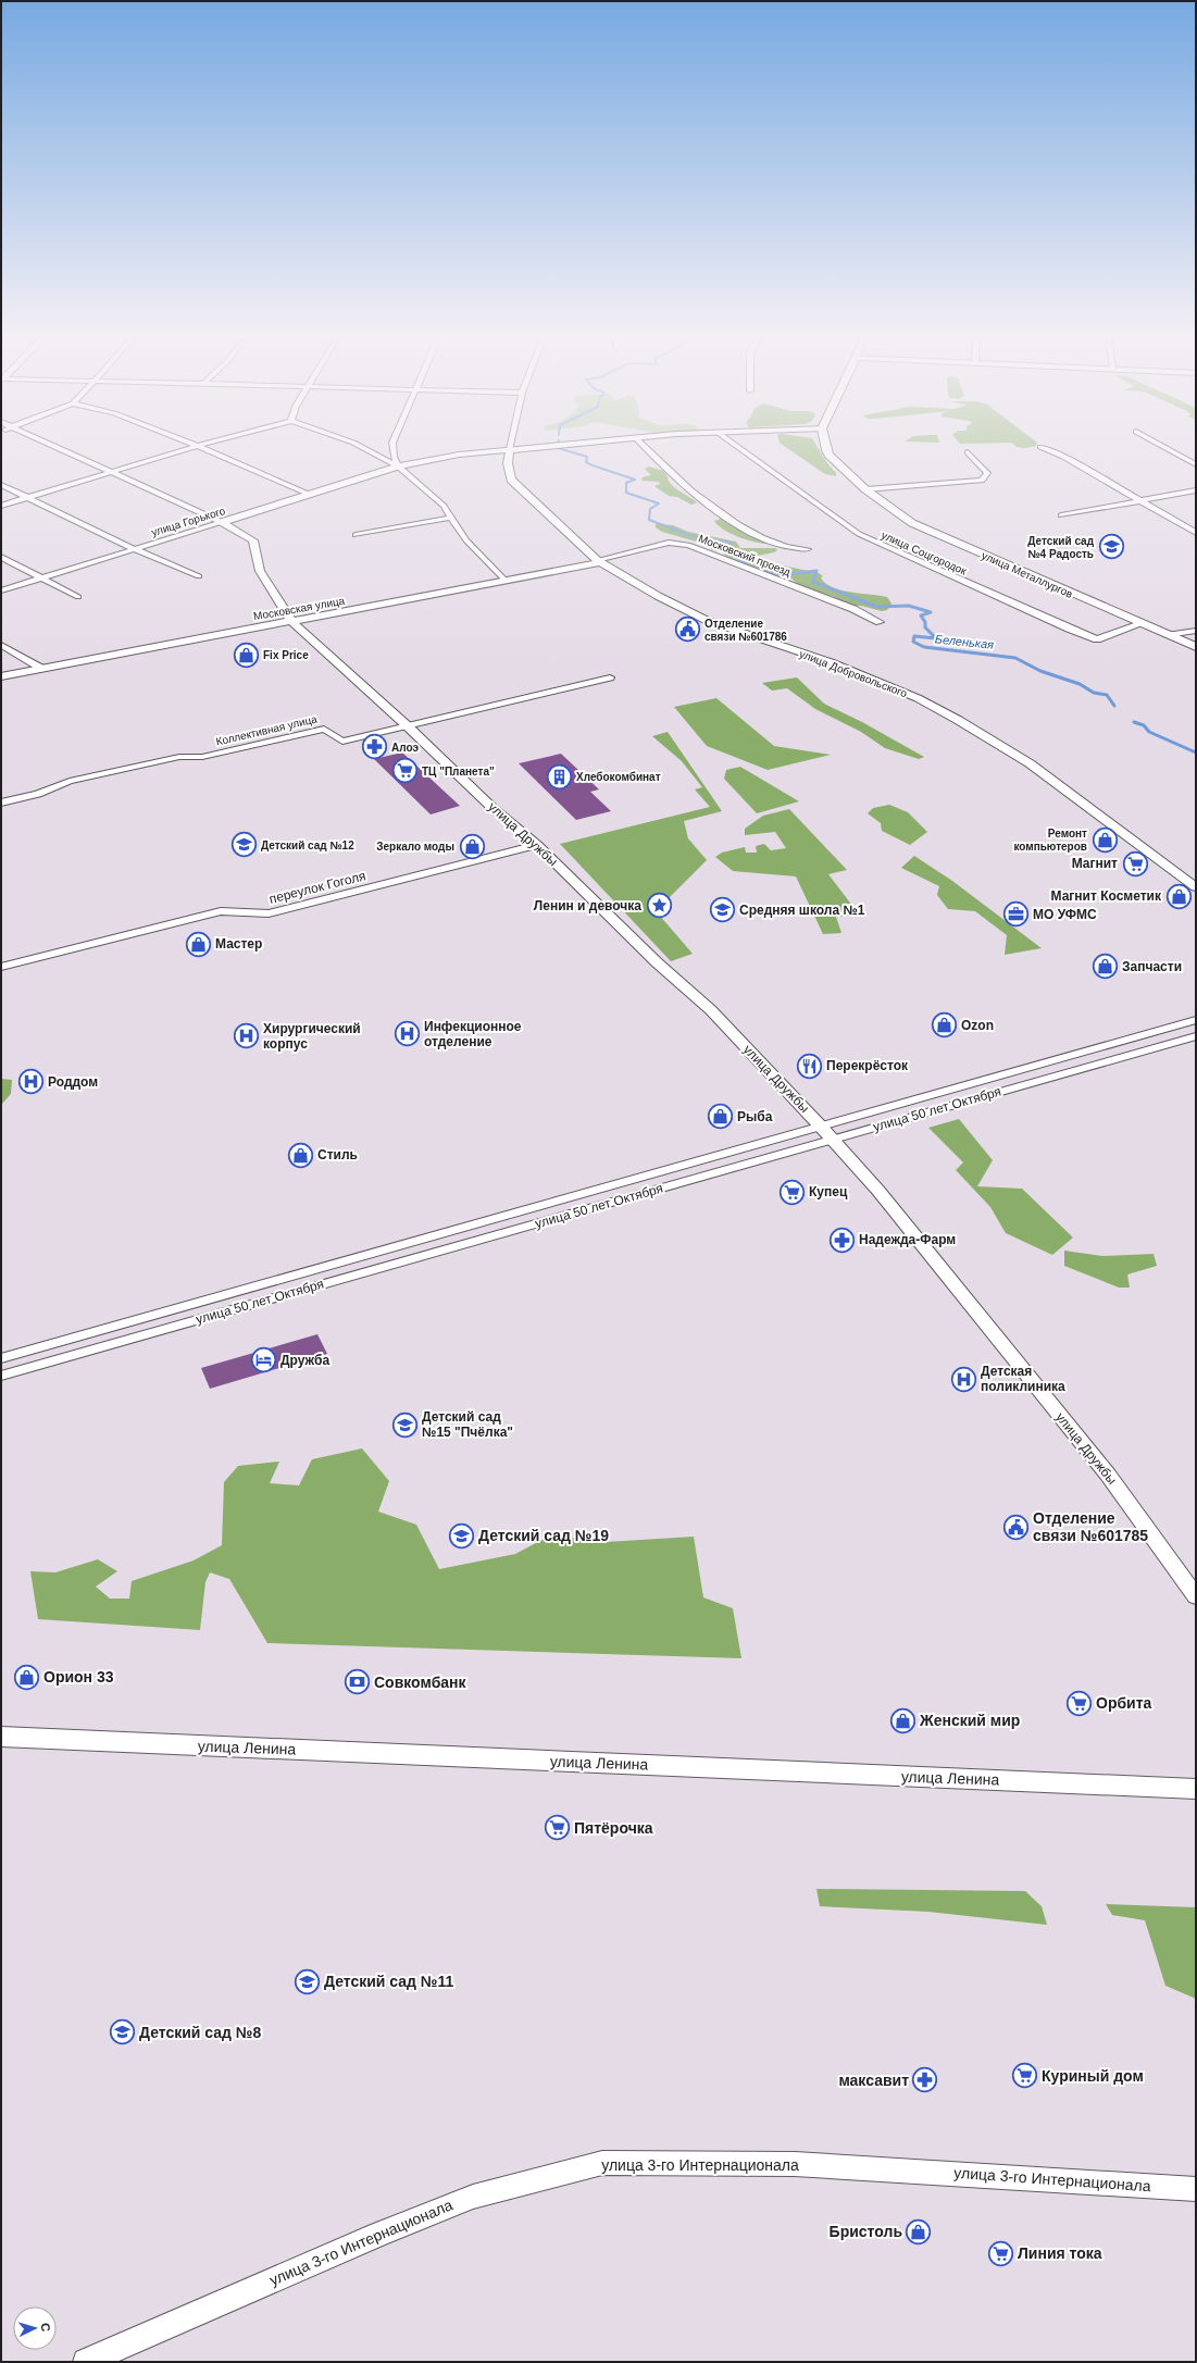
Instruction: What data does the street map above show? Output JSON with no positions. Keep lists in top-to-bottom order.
{
  "streets": {
    "main road": ["улица Металлургов", "улица Ленина"],
    "street": [
      "улица Горького",
      "улица Соцгородок",
      "Московский проезд",
      "Московская улица",
      "улица Добровольского",
      "Коллективная улица",
      "улица Дружбы",
      "переулок Гоголя",
      "улица 50 лет Октября",
      "улица 3-го Интернационала"
    ]
  },
  "crossings": [
    ["улица Горького", "улица Добровольского"],
    ["улица Горького", "улица Дружбы"],
    ["улица Соцгородок", "улица Металлургов"],
    ["Московский проезд", "Московская улица"],
    ["Московский проезд", "улица Добровольского"],
    ["Московская улица", "улица Добровольского"],
    ["Московская улица", "улица Дружбы"],
    ["Коллективная улица", "улица Дружбы"],
    ["улица Дружбы", "переулок Гоголя"],
    ["улица Дружбы", "улица 50 лет Октября"]
  ],
  "water": ["Беленькая"],
  "places": {
    "school or university": [
      "Детский сад №4 Радость",
      "Детский сад №12",
      "Средняя школа №1",
      "Детский сад №15 \"Пчёлка\"",
      "Детский сад №19",
      "Детский сад №11",
      "Детский сад №8"
    ],
    "public building": ["Отделение связи №601786", "Отделение связи №601785"],
    "shop": [
      "Fix Price",
      "Ремонт компьютеров",
      "Зеркало моды",
      "Магнит Косметик",
      "Мастер",
      "Запчасти",
      "Ozon",
      "Рыба",
      "Стиль",
      "Орион 33",
      "Женский мир",
      "Бристоль"
    ],
    "pharmacy": ["Алоэ", "Надежда-Фарм", "максавит"],
    "supermarket": [
      "ТЦ \"Планета\"",
      "Магнит",
      "Купец",
      "Орбита",
      "Пятёрочка",
      "Куриный дом",
      "Линия тока"
    ],
    "building": ["Хлебокомбинат"],
    "place": ["Ленин и девочка"],
    "office": ["МО УФМС"],
    "hospital": [
      "Инфекционное отделение",
      "Хирургический корпус",
      "Роддом",
      "Детская поликлиника"
    ],
    "restaurant": ["Перекрёсток"],
    "hotel": ["Дружба"],
    "bank": ["Совкомбанк"]
  },
  "north": "right"
}
